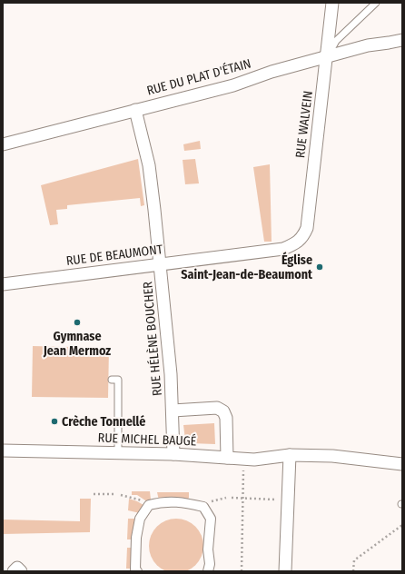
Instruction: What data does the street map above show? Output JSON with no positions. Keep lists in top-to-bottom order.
{
  "streets": {
    "street": [
      "RUE DU PLAT D'ÉTAIN",
      "RUE WALVEIN",
      "RUE DE BEAUMONT",
      "RUE HÉLÈNE BOUCHER",
      "RUE MICHEL BAUGÉ"
    ]
  },
  "crossings": [
    ["RUE DU PLAT D'ÉTAIN", "RUE WALVEIN"],
    ["RUE DU PLAT D'ÉTAIN", "RUE HÉLÈNE BOUCHER"],
    ["RUE WALVEIN", "RUE DE BEAUMONT"],
    ["RUE DE BEAUMONT", "RUE HÉLÈNE BOUCHER"],
    ["RUE HÉLÈNE BOUCHER", "RUE MICHEL BAUGÉ"]
  ],
  "places": ["Église Saint-Jean-de-Beaumont", "Gymnase Jean Mermoz", "Crèche Tonnellé"]
}
